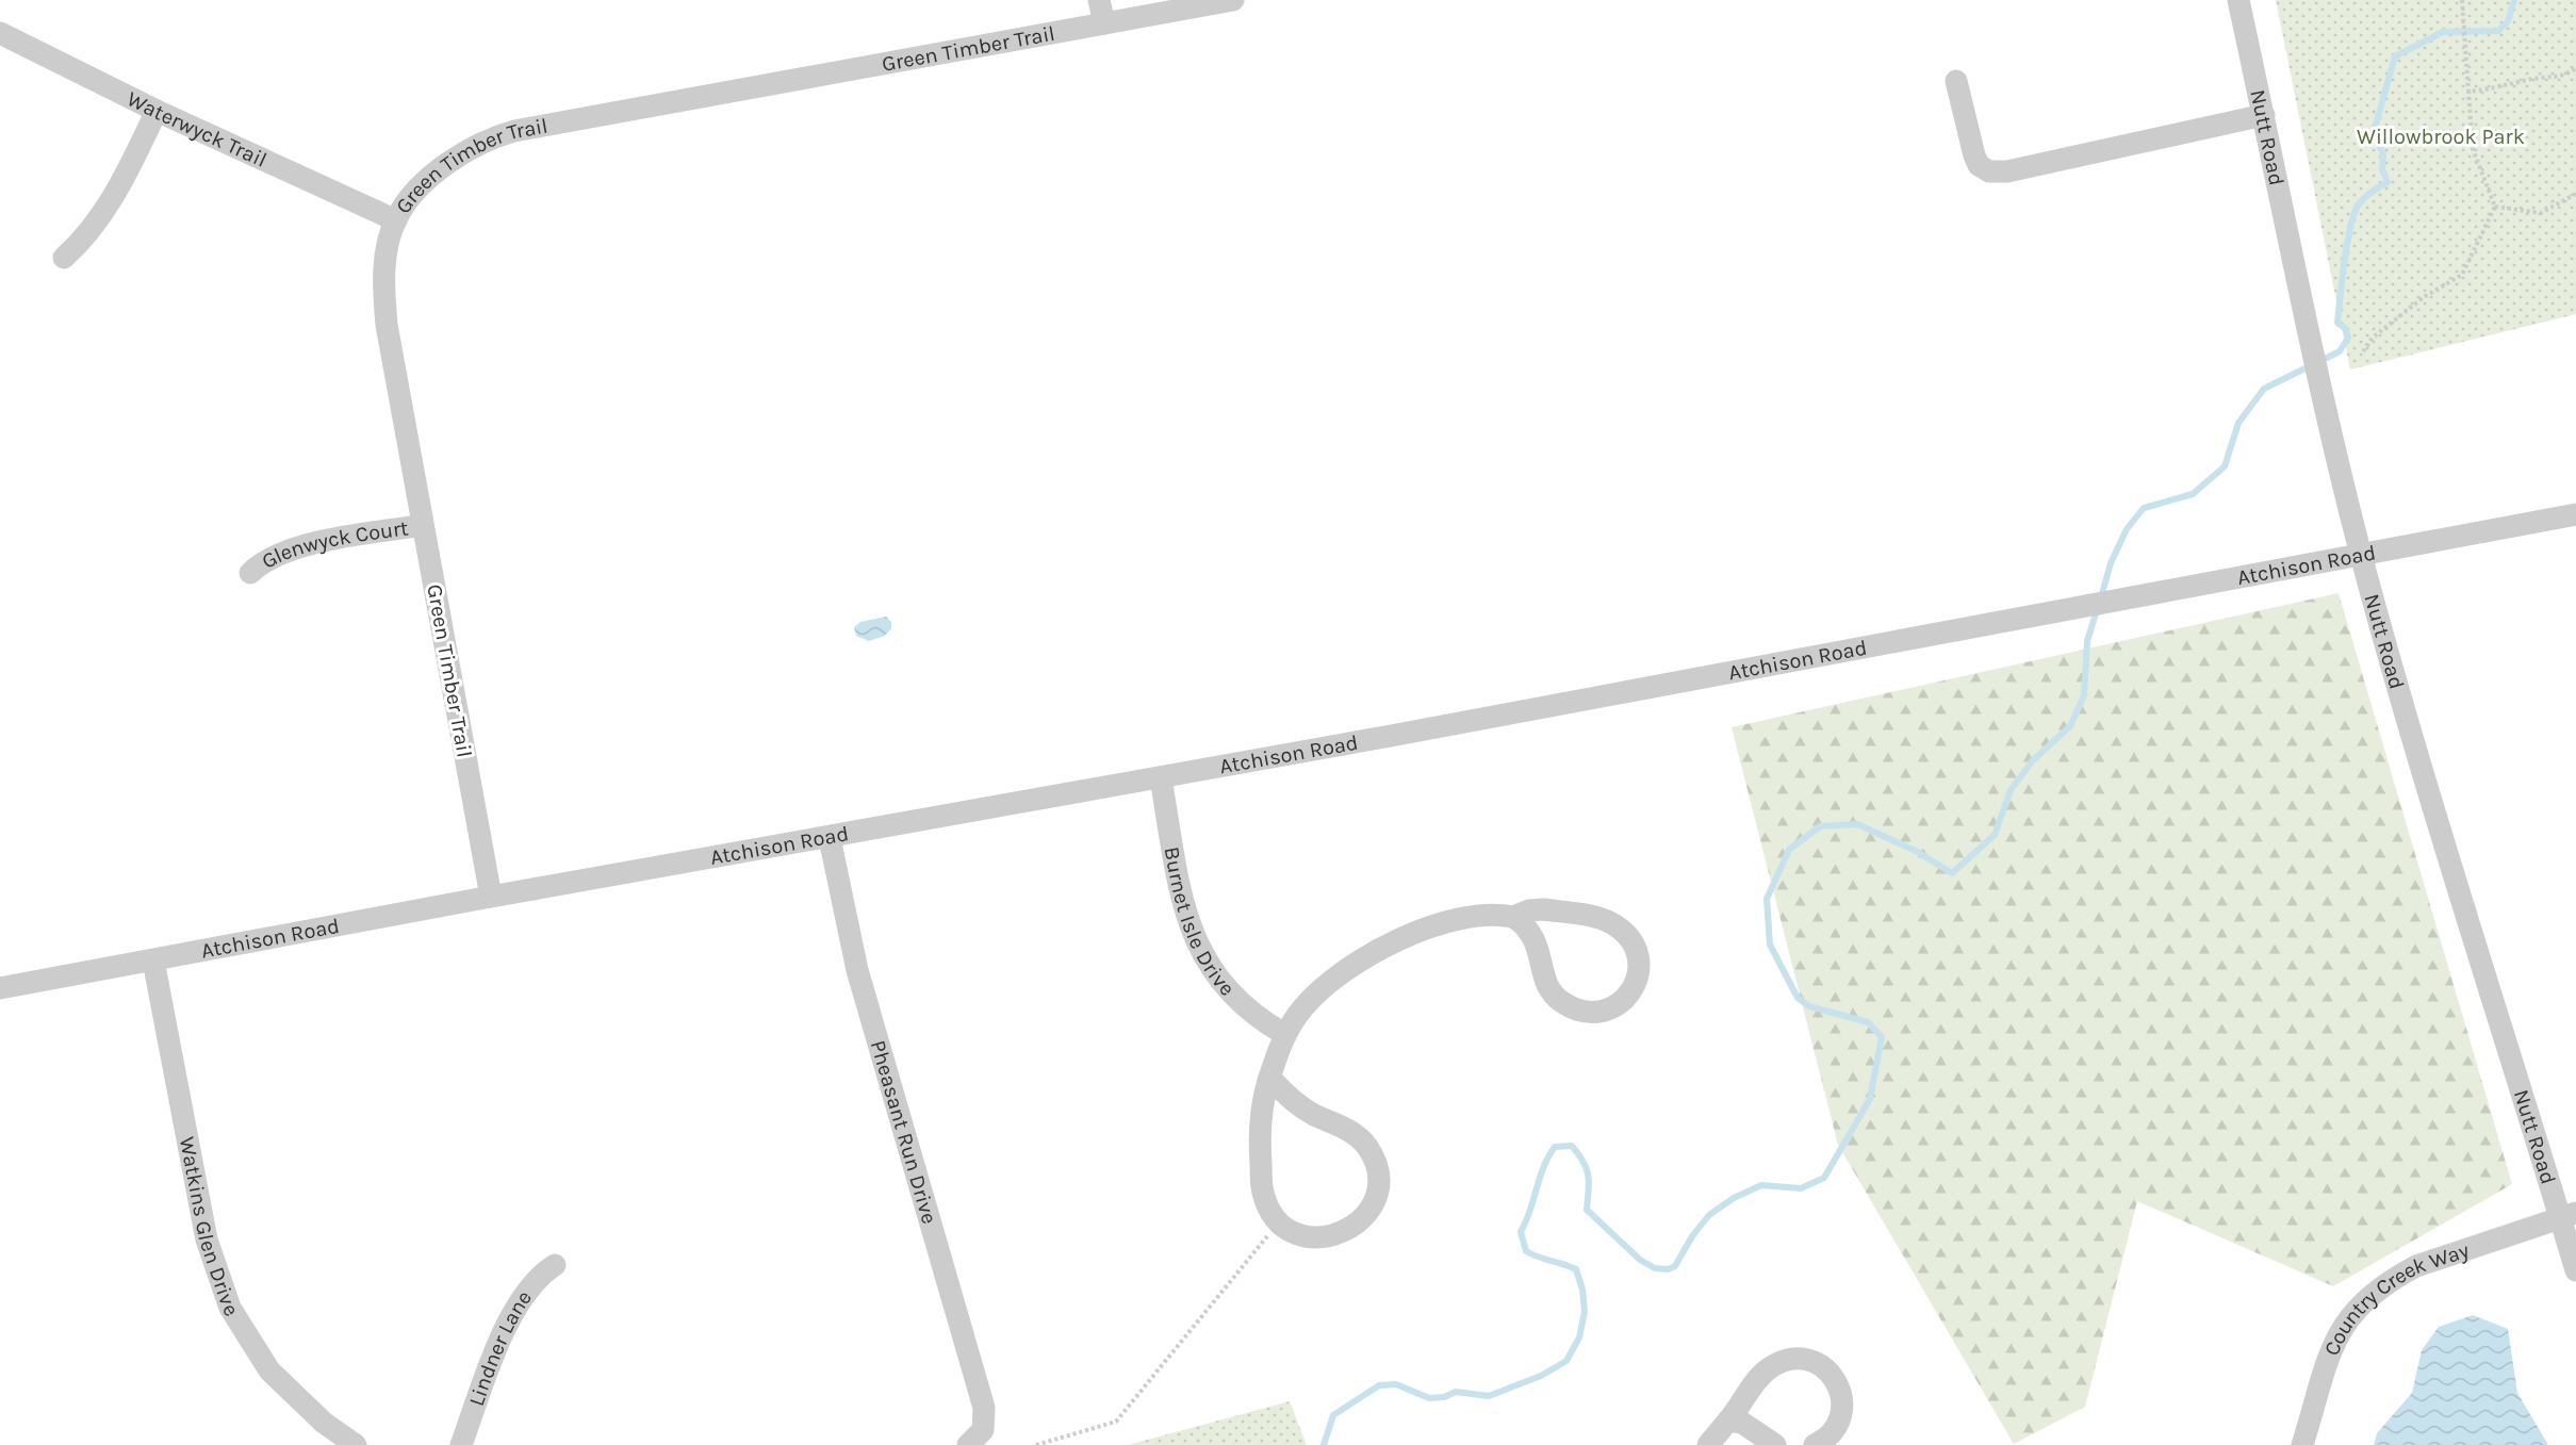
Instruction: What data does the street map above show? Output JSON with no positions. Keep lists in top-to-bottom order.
{
  "streets": {
    "street": [
      "Green Timber Trail",
      "Waterwyck Trail",
      "Nutt Road",
      "Glenwyck Court",
      "Atchison Road",
      "Burnet Isle Drive",
      "Pheasant Run Drive",
      "Watkins Glen Drive",
      "Country Creek Way",
      "Lindner Lane"
    ]
  },
  "crossings": [
    ["Green Timber Trail", "Waterwyck Trail"],
    ["Green Timber Trail", "Glenwyck Court"],
    ["Green Timber Trail", "Atchison Road"],
    ["Nutt Road", "Atchison Road"],
    ["Nutt Road", "Country Creek Way"],
    ["Atchison Road", "Burnet Isle Drive"],
    ["Atchison Road", "Pheasant Run Drive"],
    ["Atchison Road", "Watkins Glen Drive"]
  ],
  "parks": ["Willowbrook Park"]
}
